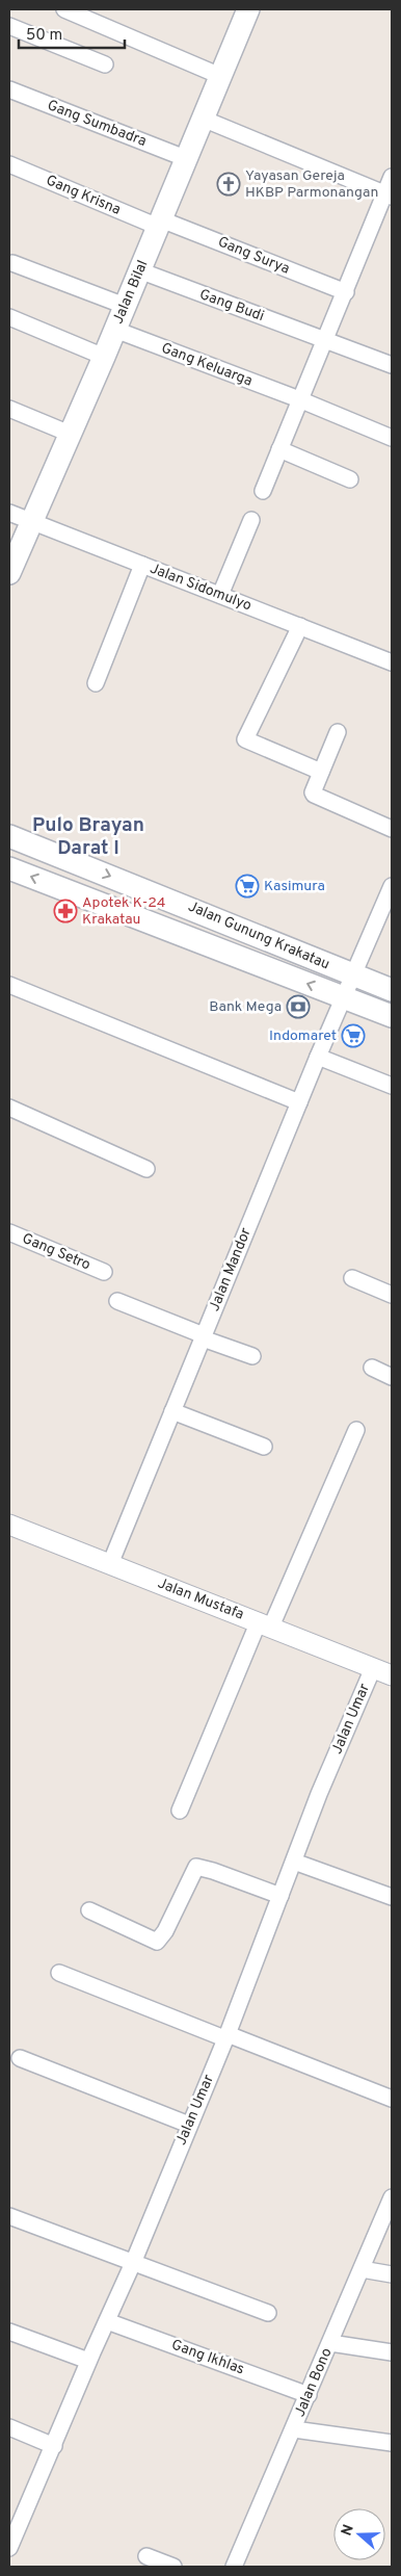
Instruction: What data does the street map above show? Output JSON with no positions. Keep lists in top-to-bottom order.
{
  "streets": {
    "main road": ["Jalan Bilal", "Jalan Gunung Krakatau"],
    "street": [
      "Gang Sumbadra",
      "Gang Krisna",
      "Gang Surya",
      "Gang Budi",
      "Gang Keluarga",
      "Jalan Sidomulyo",
      "Gang Setro",
      "Jalan Mandor",
      "Jalan Mustafa",
      "Jalan Umar",
      "Gang Ikhlas",
      "Jalan Bono"
    ]
  },
  "crossings": [
    ["Gang Sumbadra", "Jalan Bilal"],
    ["Gang Krisna", "Gang Surya"],
    ["Gang Krisna", "Jalan Bilal"],
    ["Gang Surya", "Jalan Bilal"],
    ["Jalan Bilal", "Gang Budi"],
    ["Jalan Bilal", "Gang Keluarga"],
    ["Jalan Bilal", "Jalan Sidomulyo"],
    ["Jalan Gunung Krakatau", "Jalan Mandor"],
    ["Jalan Mandor", "Jalan Mustafa"],
    ["Jalan Mustafa", "Jalan Umar"],
    ["Jalan Umar", "Gang Ikhlas"],
    ["Gang Ikhlas", "Jalan Bono"]
  ],
  "districts": ["Pulo Brayan Darat I"],
  "places": {
    "church": ["Yayasan Gereja HKBP Parmonangan"],
    "supermarket": ["Kasimura", "Indomaret"],
    "pharmacy": ["Apotek K-24 Krakatau"],
    "bank": ["Bank Mega"]
  },
  "scale_bar": "50 m",
  "north": "left"
}
